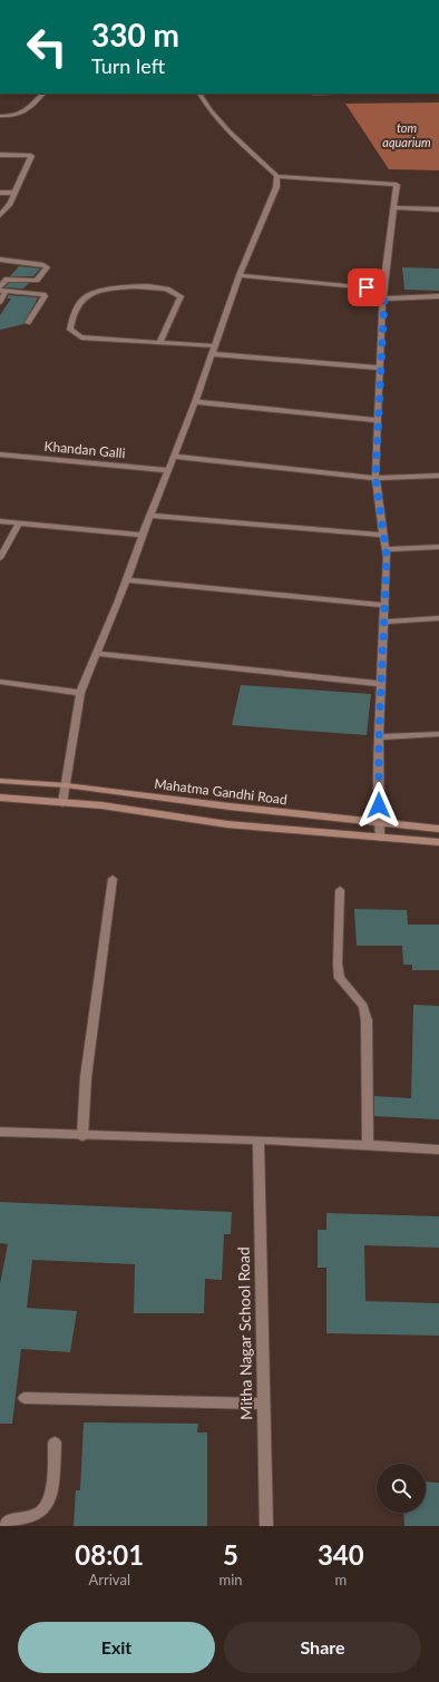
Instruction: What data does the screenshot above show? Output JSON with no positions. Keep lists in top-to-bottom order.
{
  "streets": {
    "main road": ["Mahatma Gandhi Road"],
    "street": ["Khandan Galli", "Mitha Nagar School Road"]
  },
  "water": ["tom aquarium"],
  "page": {
    "turn": ["330 m", "Turn left"],
    "eta": [
      "08:01",
      "Arrival",
      "5",
      "min",
      "340",
      "m"
    ],
    "buttons": ["Exit", "Share"]
  }
}
